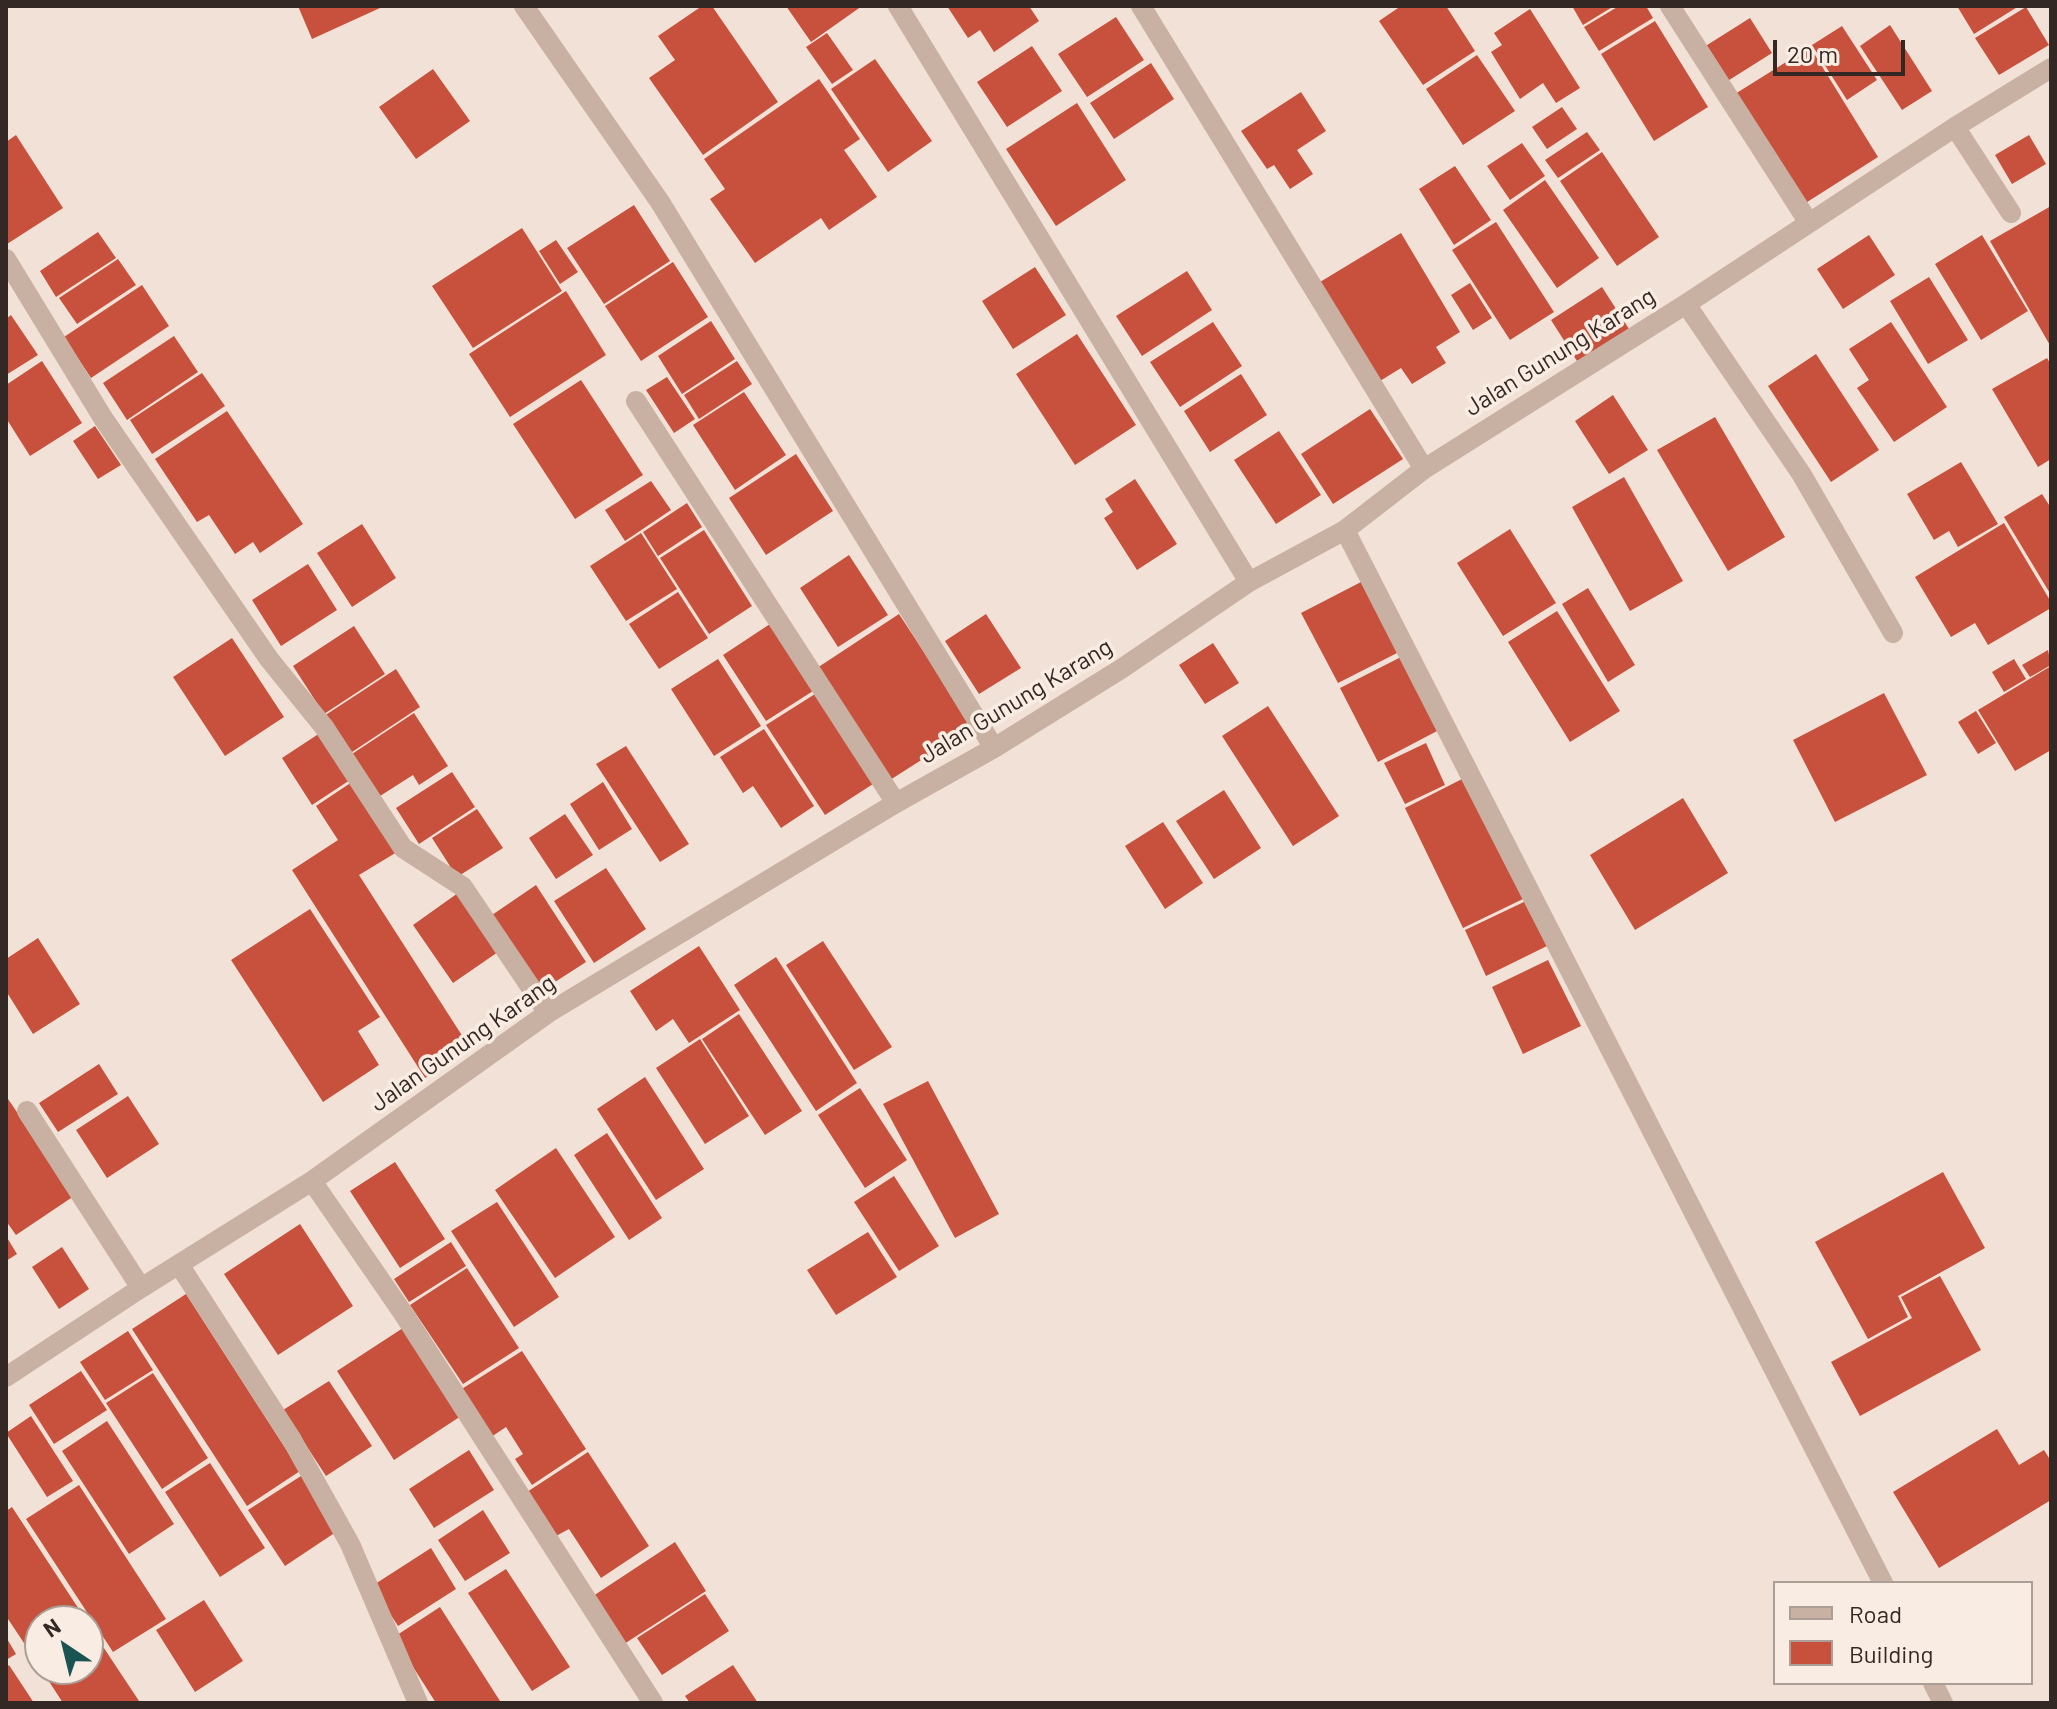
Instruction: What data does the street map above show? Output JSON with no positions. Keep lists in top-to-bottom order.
{
  "streets": {
    "street": ["Jalan Gunung Karang"]
  },
  "legend": ["Road", "Building"],
  "scale_bar": "20 m",
  "north": "top left"
}
